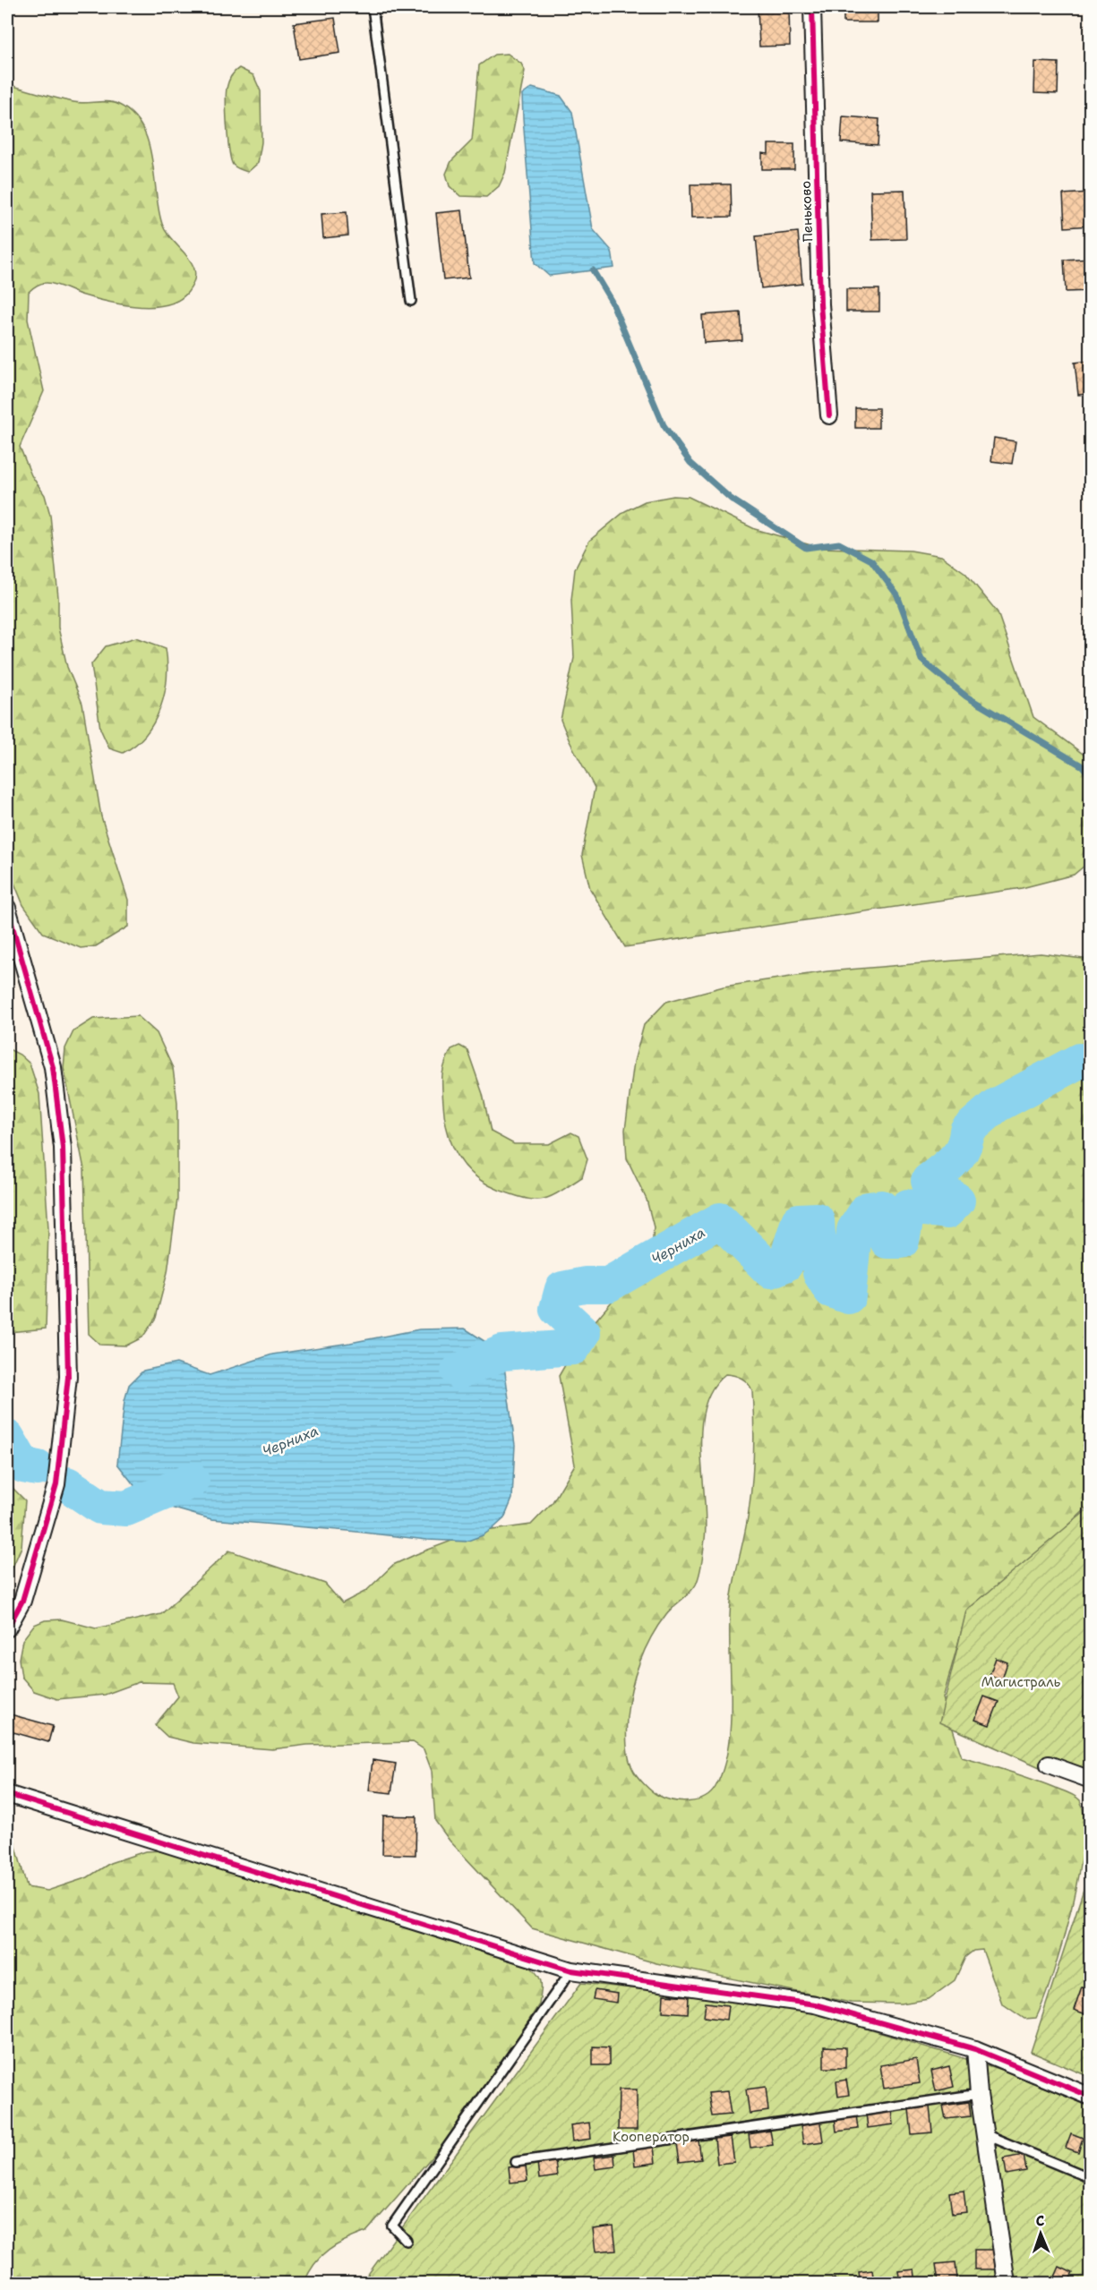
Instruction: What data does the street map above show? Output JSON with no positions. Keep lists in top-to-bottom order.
{
  "streets": {
    "street": ["Пеньково"]
  },
  "water": ["Черниха"],
  "parks": ["Магистраль", "Кооператор"],
  "north": "top"
}
